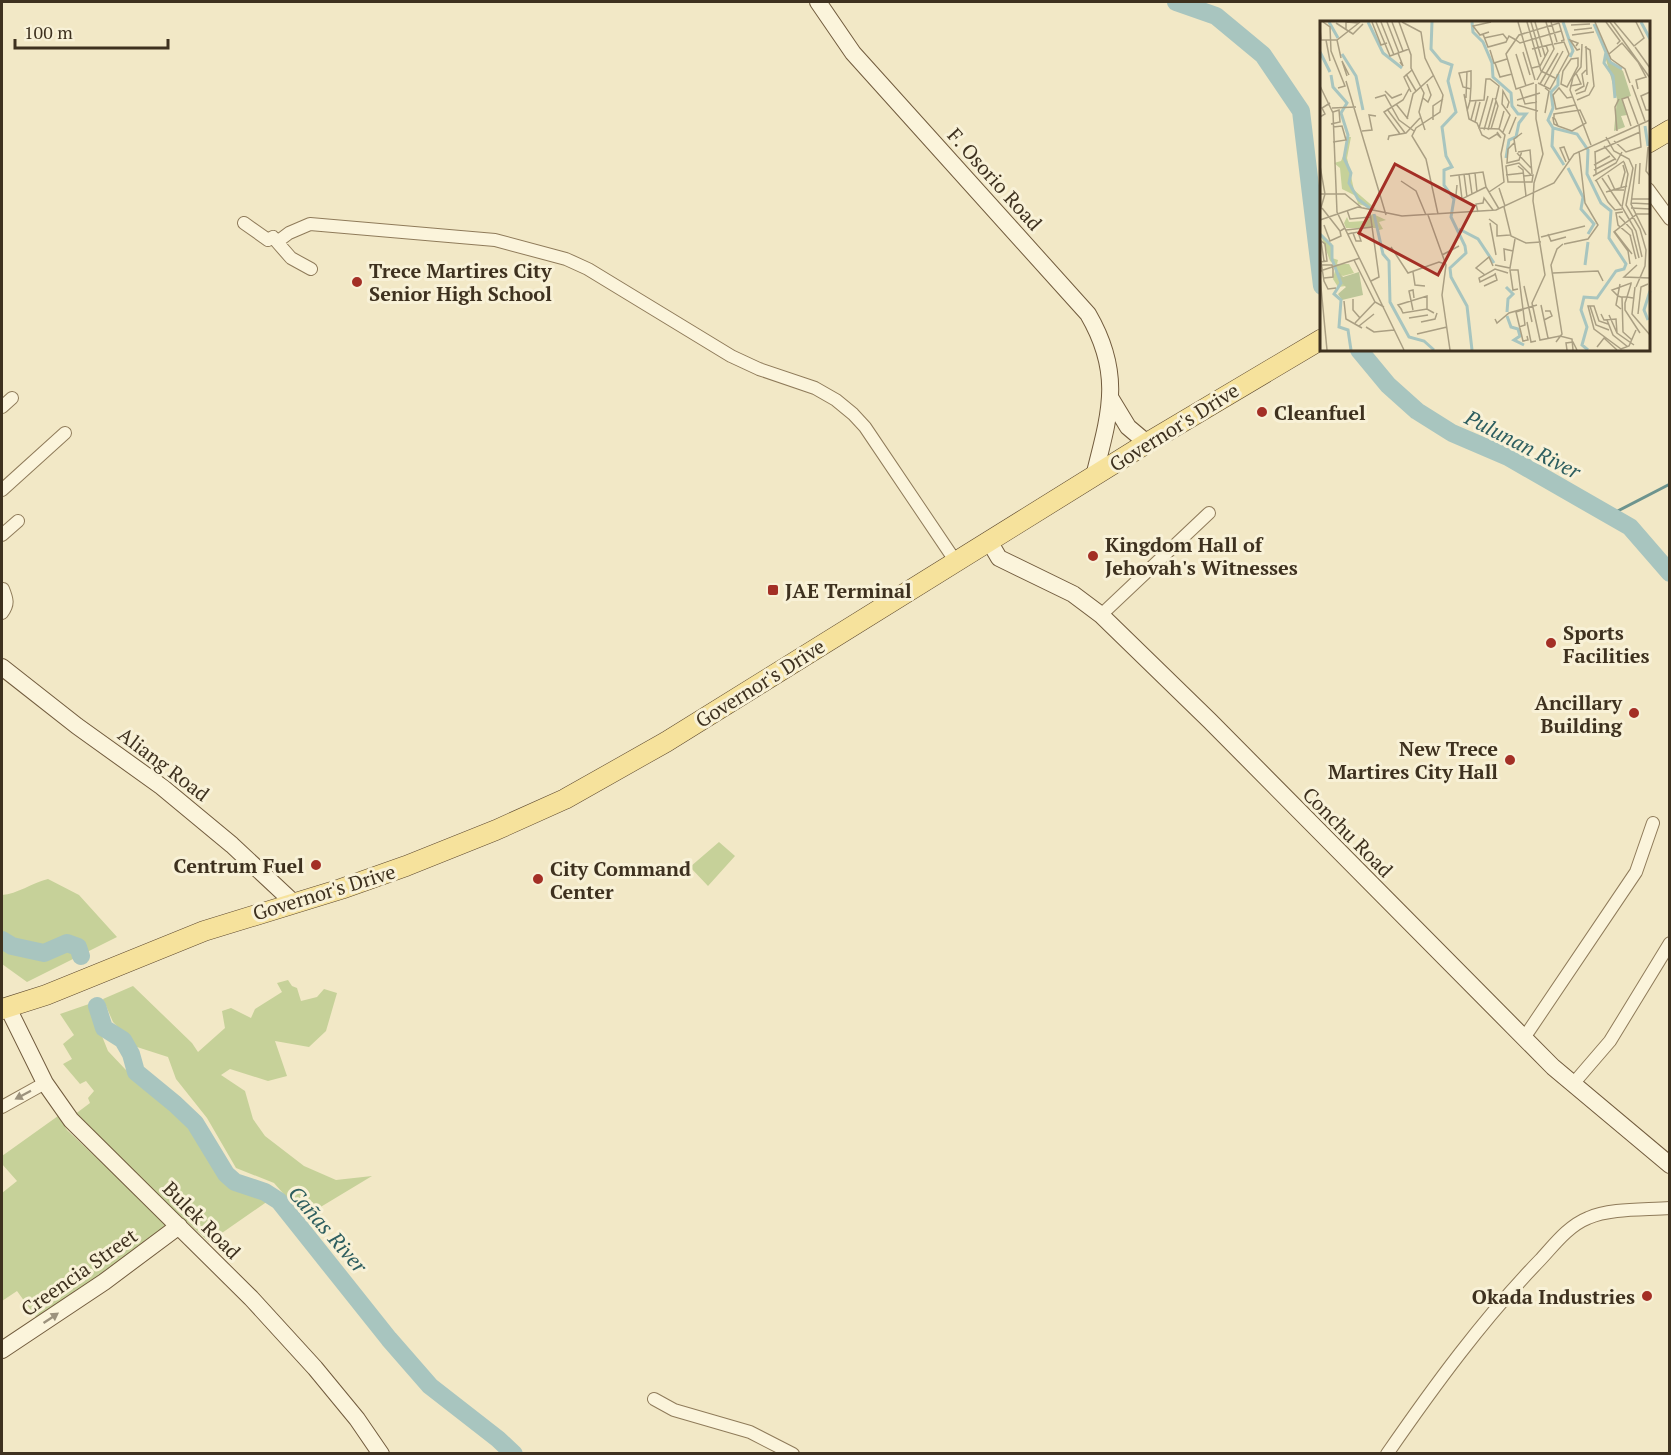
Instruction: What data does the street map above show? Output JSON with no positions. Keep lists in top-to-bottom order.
{
  "streets": {
    "main road": [
      "F. Osorio Road",
      "Governor's Drive",
      "Aliang Road",
      "Conchu Road",
      "Bulek Road",
      "Creencia Street"
    ]
  },
  "crossings": [
    ["F. Osorio Road", "Governor's Drive"],
    ["Governor's Drive", "Aliang Road"],
    ["Governor's Drive", "Conchu Road"],
    ["Governor's Drive", "Bulek Road"],
    ["Bulek Road", "Creencia Street"]
  ],
  "one_way": ["Creencia Street"],
  "water": ["Pulunan River", "Cañas River"],
  "places": {
    "other": [
      "Trece Martires City Senior High School",
      "Cleanfuel",
      "Kingdom Hall of Jehovah's Witnesses",
      "Sports Facilities",
      "Ancillary Building",
      "New Trece Martires City Hall",
      "Centrum Fuel",
      "City Command Center",
      "Okada Industries"
    ],
    "transit": ["JAE Terminal"]
  },
  "scale_bar": "100 m"
}
